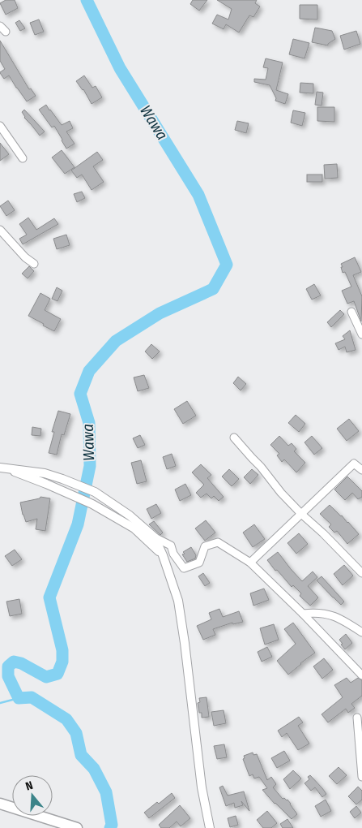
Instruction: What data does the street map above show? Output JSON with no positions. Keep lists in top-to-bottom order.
{
  "water": ["Wawa"],
  "north": "top"
}
